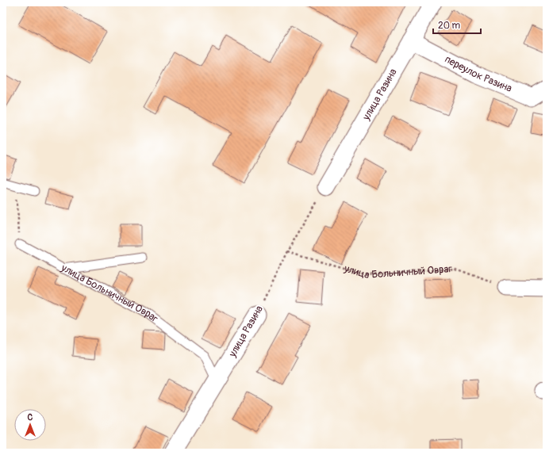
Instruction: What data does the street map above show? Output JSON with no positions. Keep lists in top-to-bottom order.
{
  "streets": {
    "street": ["переулок Разина", "улица Разина"],
    "lane": ["улица Больничный Овраг"]
  },
  "crossings": [
    ["переулок Разина", "улица Разина"],
    ["улица Разина", "улица Больничный Овраг"]
  ],
  "scale_bar": "20 m",
  "north": "top"
}
